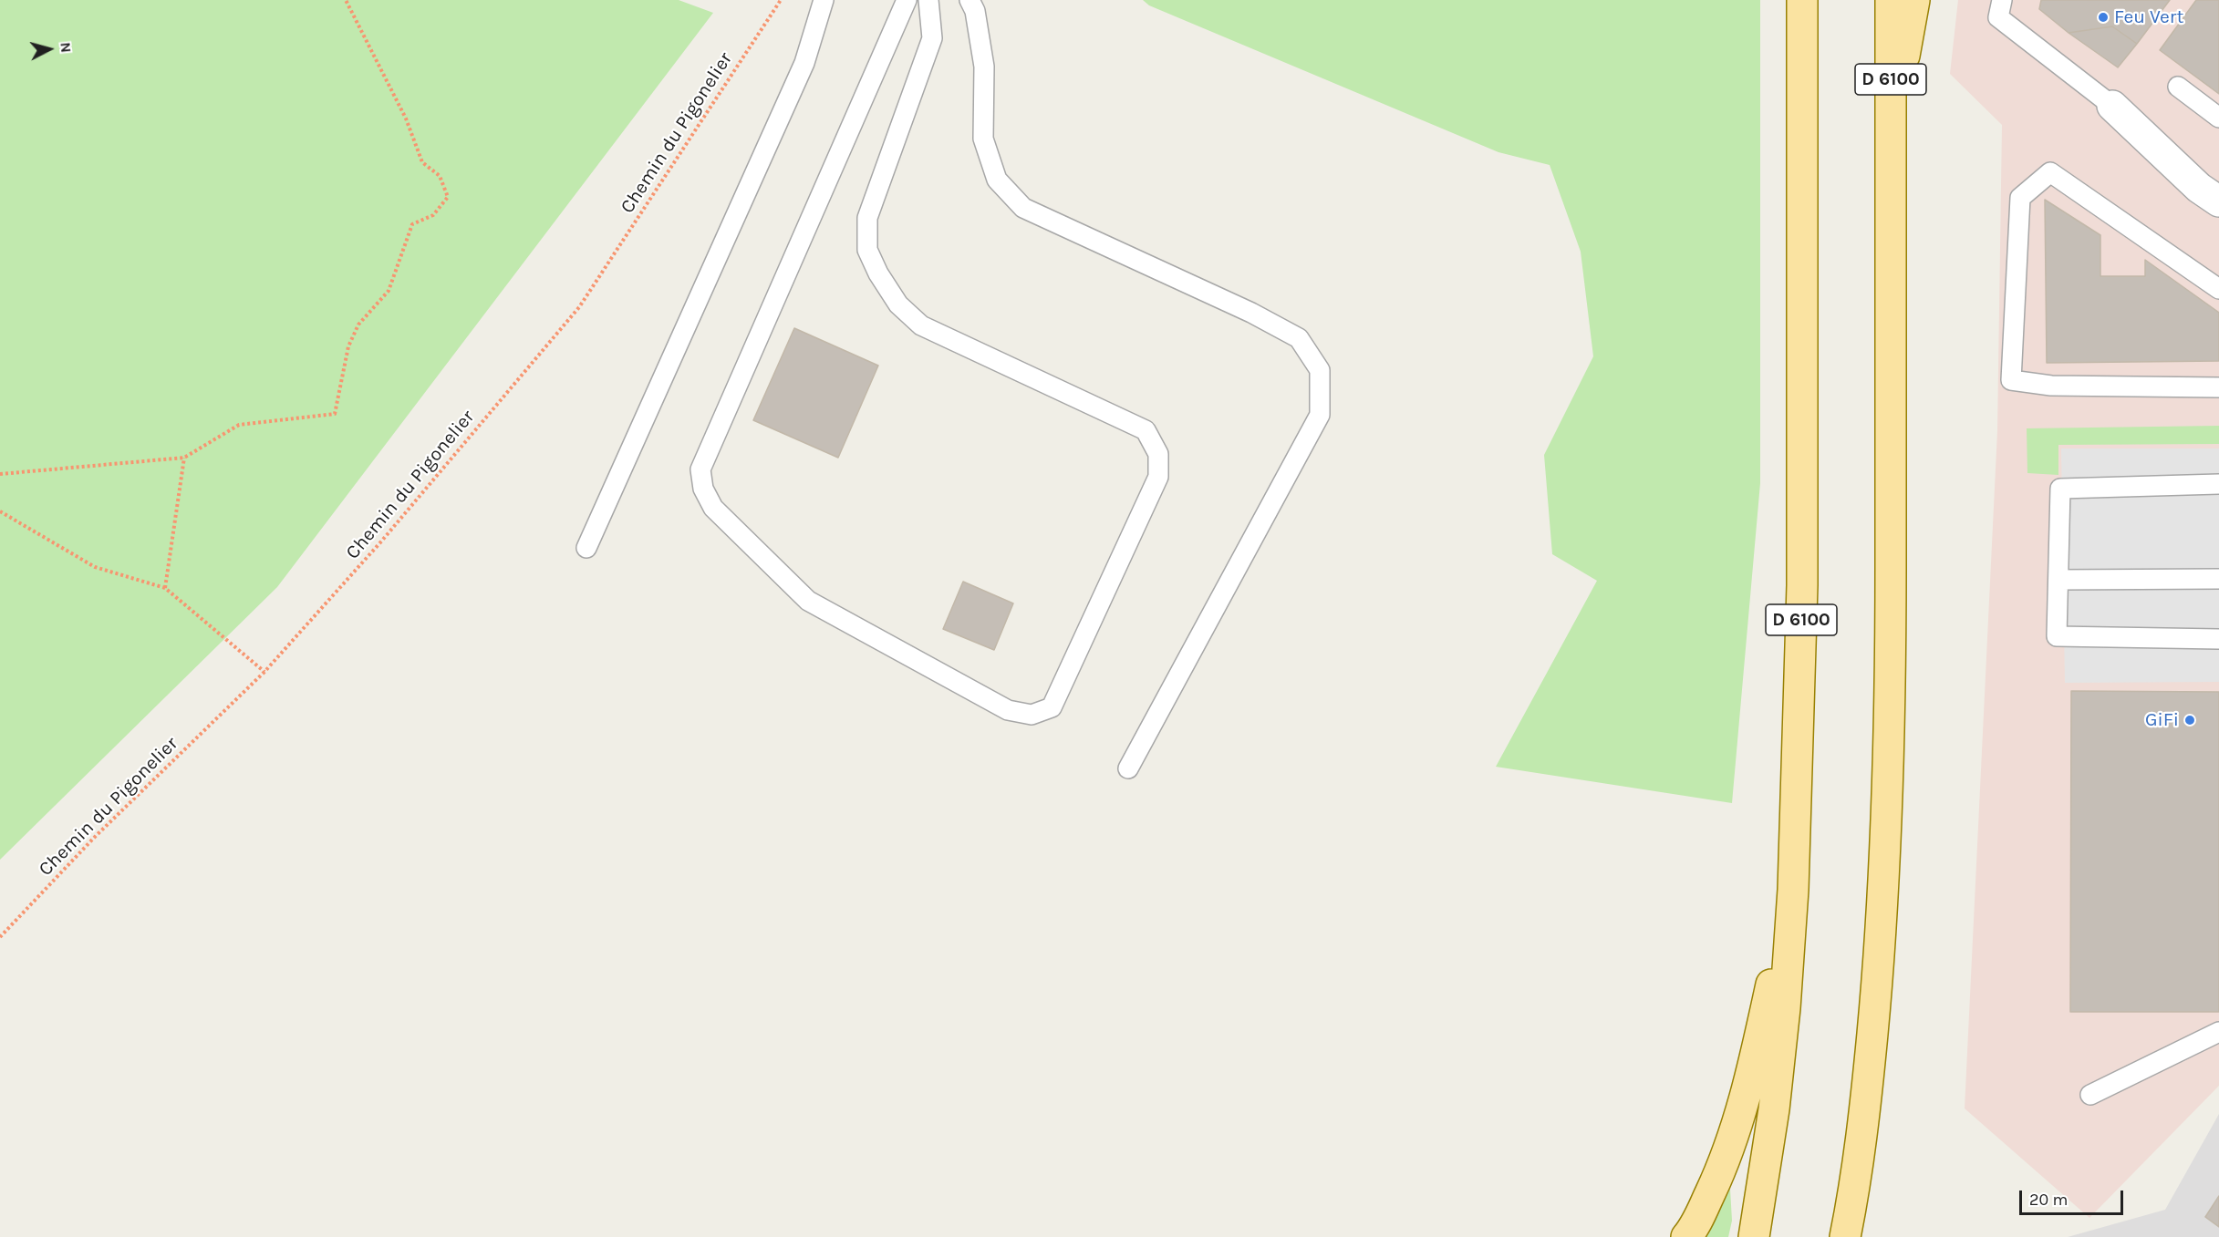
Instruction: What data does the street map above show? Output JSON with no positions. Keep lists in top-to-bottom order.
{
  "streets": {
    "main road": ["D 6100"],
    "path": ["Chemin du Pigonelier"]
  },
  "places": ["Feu Vert", "GiFi"],
  "scale_bar": "20 m",
  "north": "right"
}
